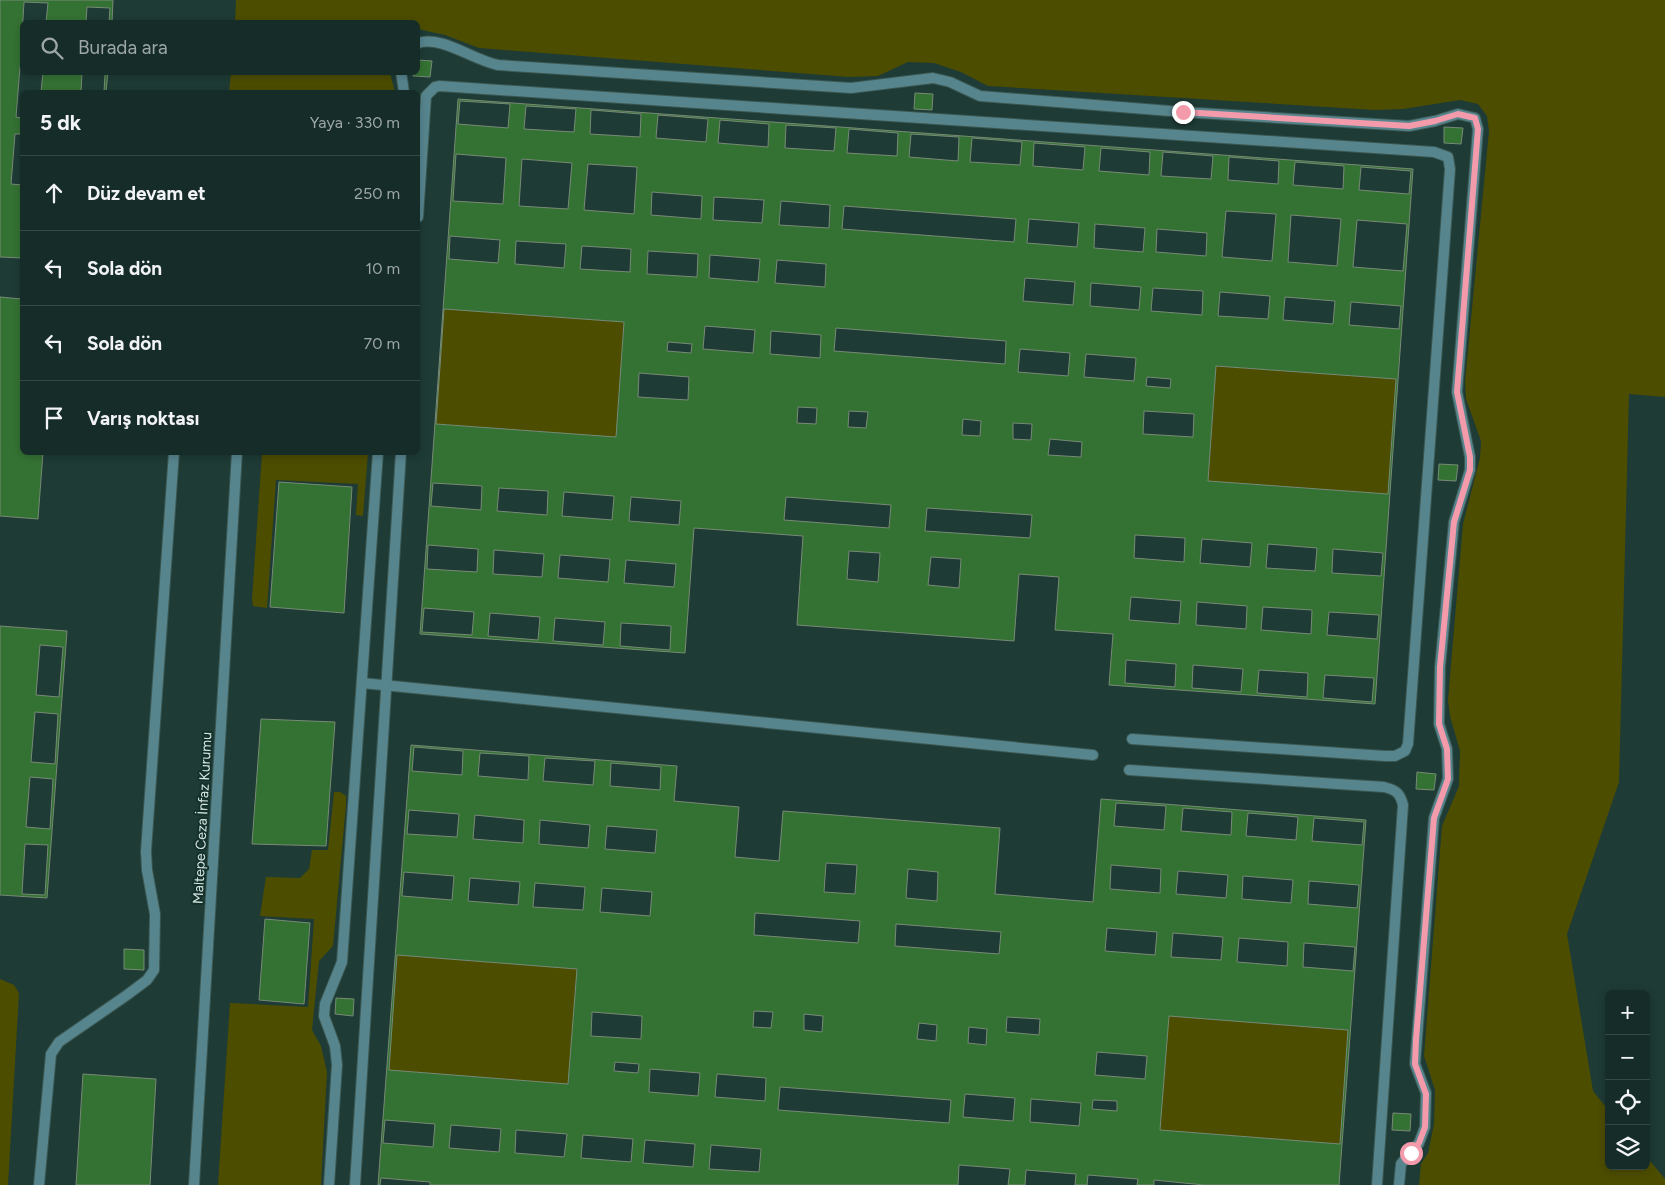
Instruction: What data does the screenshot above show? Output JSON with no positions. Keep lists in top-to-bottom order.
{
  "streets": {
    "lane": ["Maltepe Ceza İnfaz Kurumu"]
  },
  "page": {
    "search": "Burada ara",
    "heading": ["5 dk", "Yaya · 330 m"],
    "list": [
      ["Düz devam et", "250 m"],
      ["Sola dön", "10 m"],
      ["Sola dön", "70 m"],
      "Varış noktası"
    ],
    "map_buttons": ["+", "−"]
  }
}
